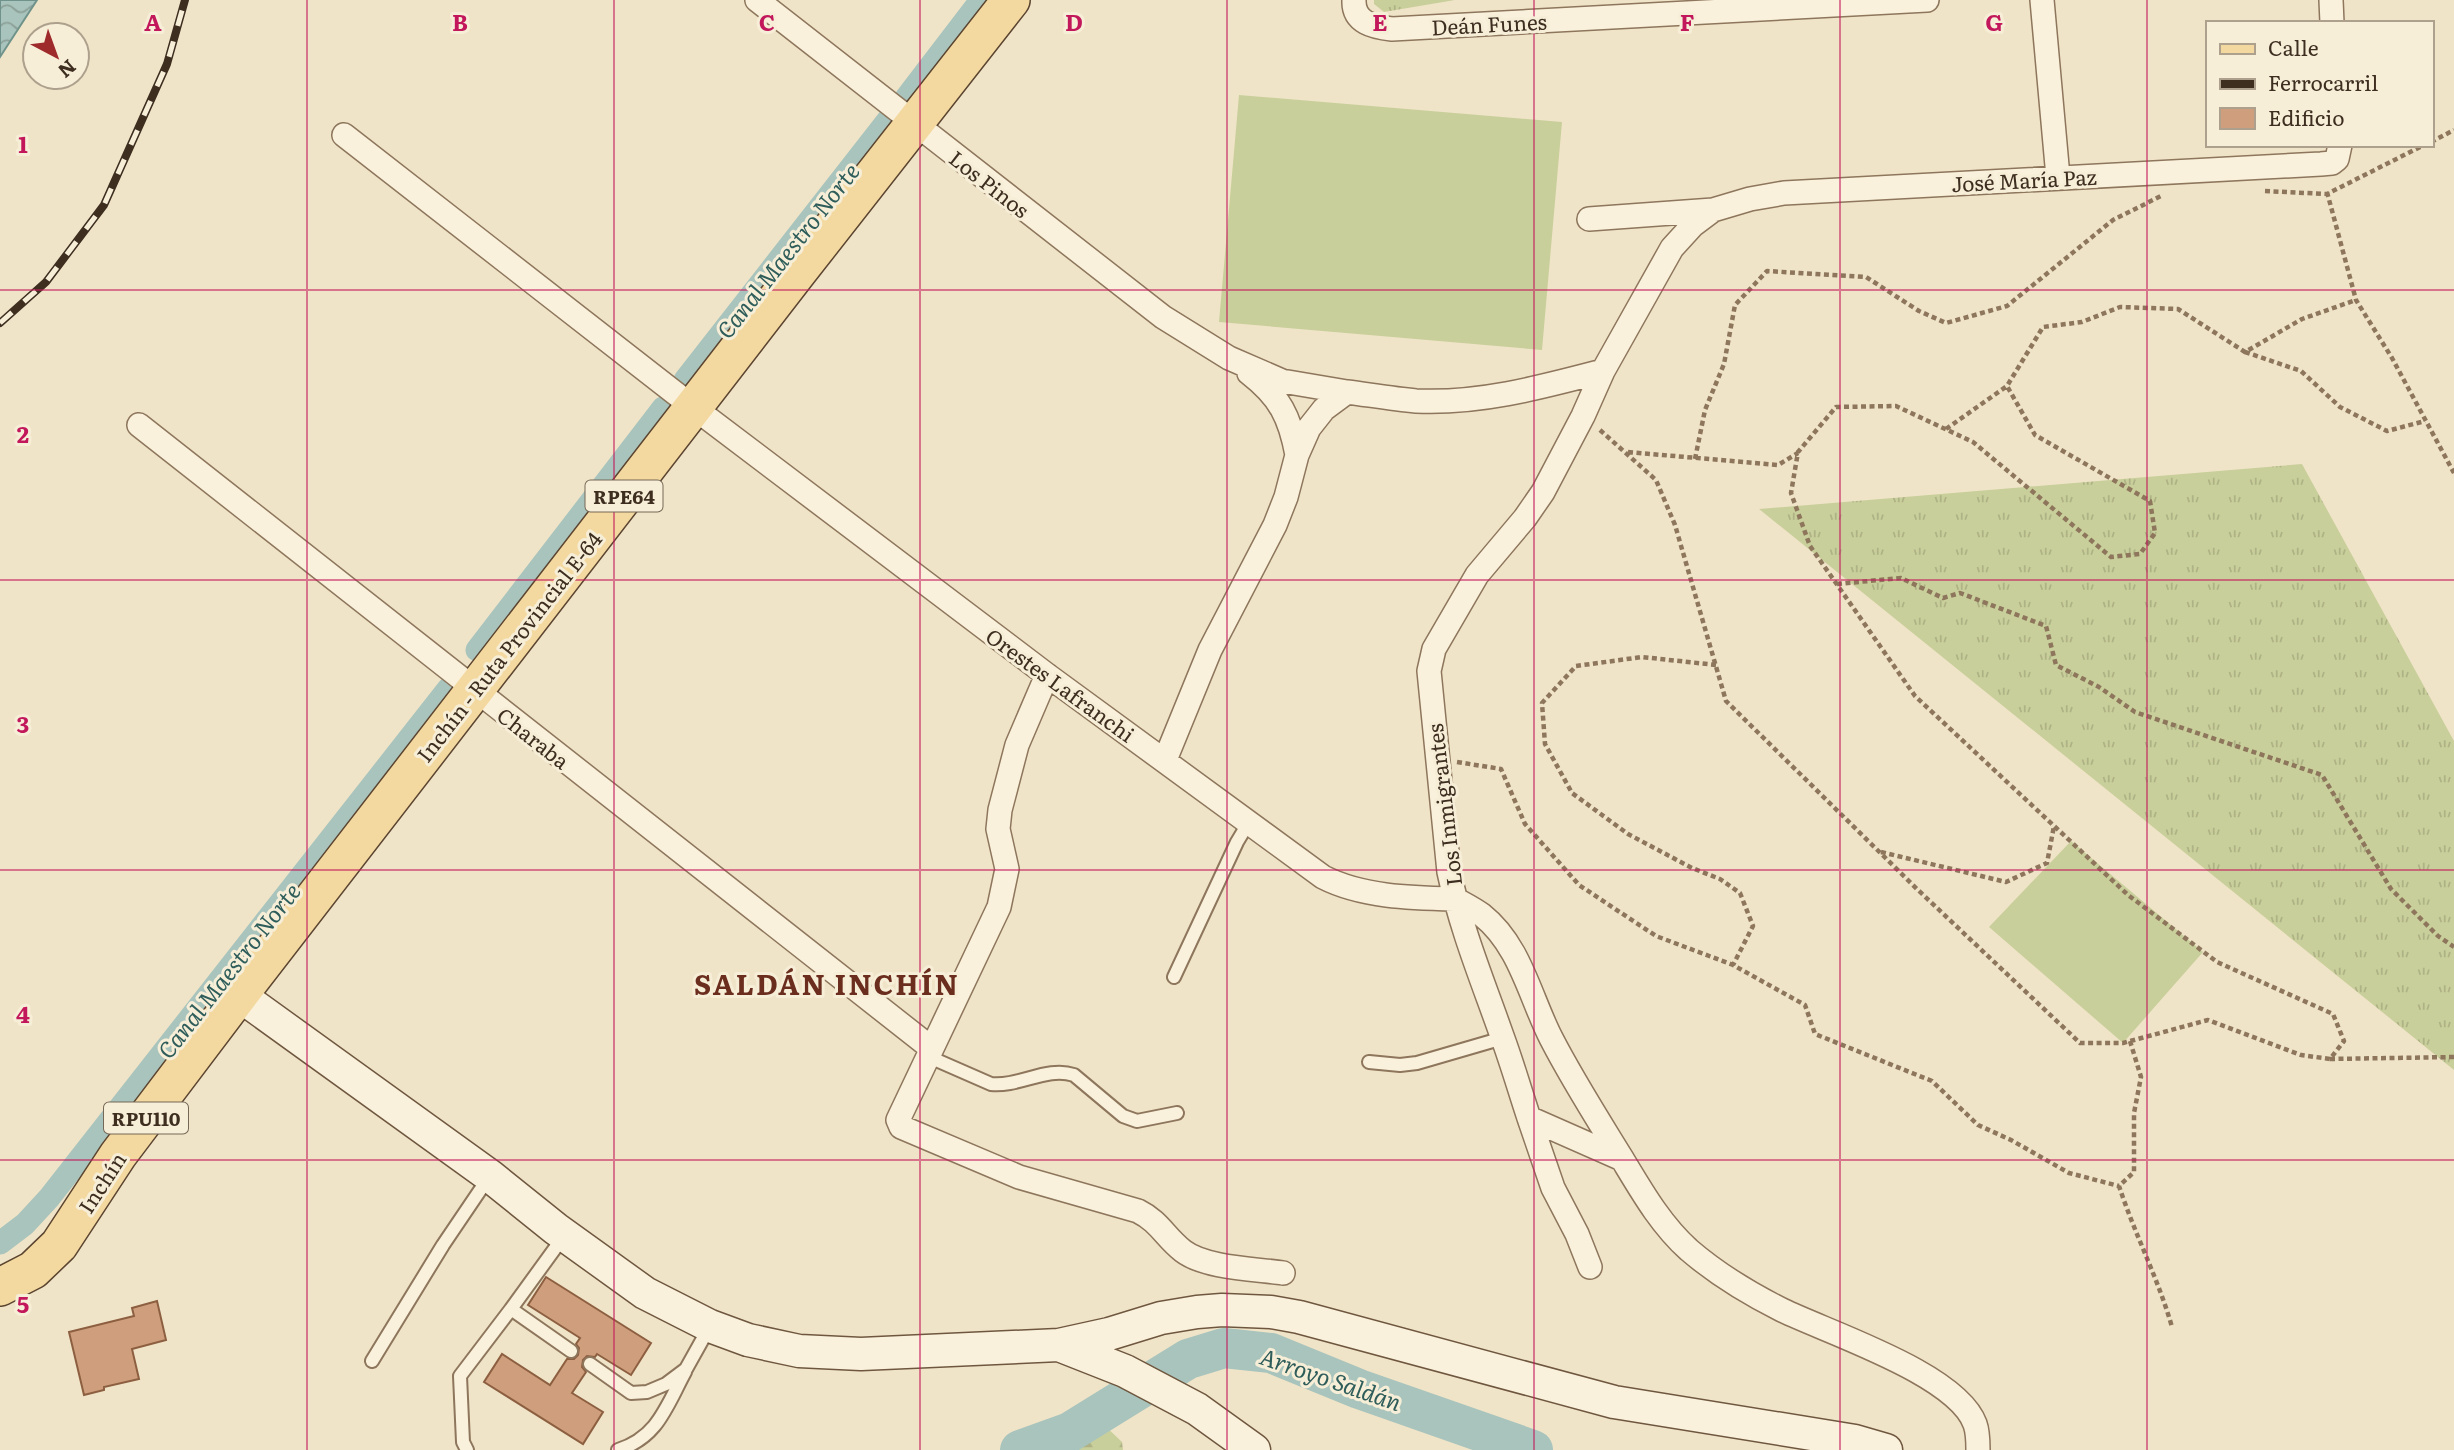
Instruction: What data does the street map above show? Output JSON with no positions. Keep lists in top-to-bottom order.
{
  "streets": {
    "main road": [
      "RPE64",
      "Inchín - Ruta Provincial E-64",
      "RPU110",
      "Inchín"
    ],
    "street": [
      "Deán Funes",
      "José María Paz",
      "Los Pinos",
      "Orestes Lafranchi",
      "Charaba",
      "Los Inmigrantes"
    ]
  },
  "crossings": [
    ["José María Paz", "Los Inmigrantes"],
    ["Los Pinos", "Inchín - Ruta Provincial E-64"],
    ["Los Pinos", "Los Inmigrantes"],
    ["Inchín - Ruta Provincial E-64", "Orestes Lafranchi"],
    ["Inchín - Ruta Provincial E-64", "Charaba"],
    ["Inchín - Ruta Provincial E-64", "Inchín"],
    ["Orestes Lafranchi", "Los Inmigrantes"]
  ],
  "districts": ["SALDÁN INCHÍN"],
  "water": ["Canal Maestro Norte", "Arroyo Saldán"],
  "legend": ["Calle", "Ferrocarril", "Edificio"],
  "north": "bottom right",
  "grid": {
    "columns": [
      "A",
      "B",
      "C",
      "D",
      "E",
      "F",
      "G"
    ],
    "rows": [
      "1",
      "2",
      "3",
      "4",
      "5"
    ]
  }
}
